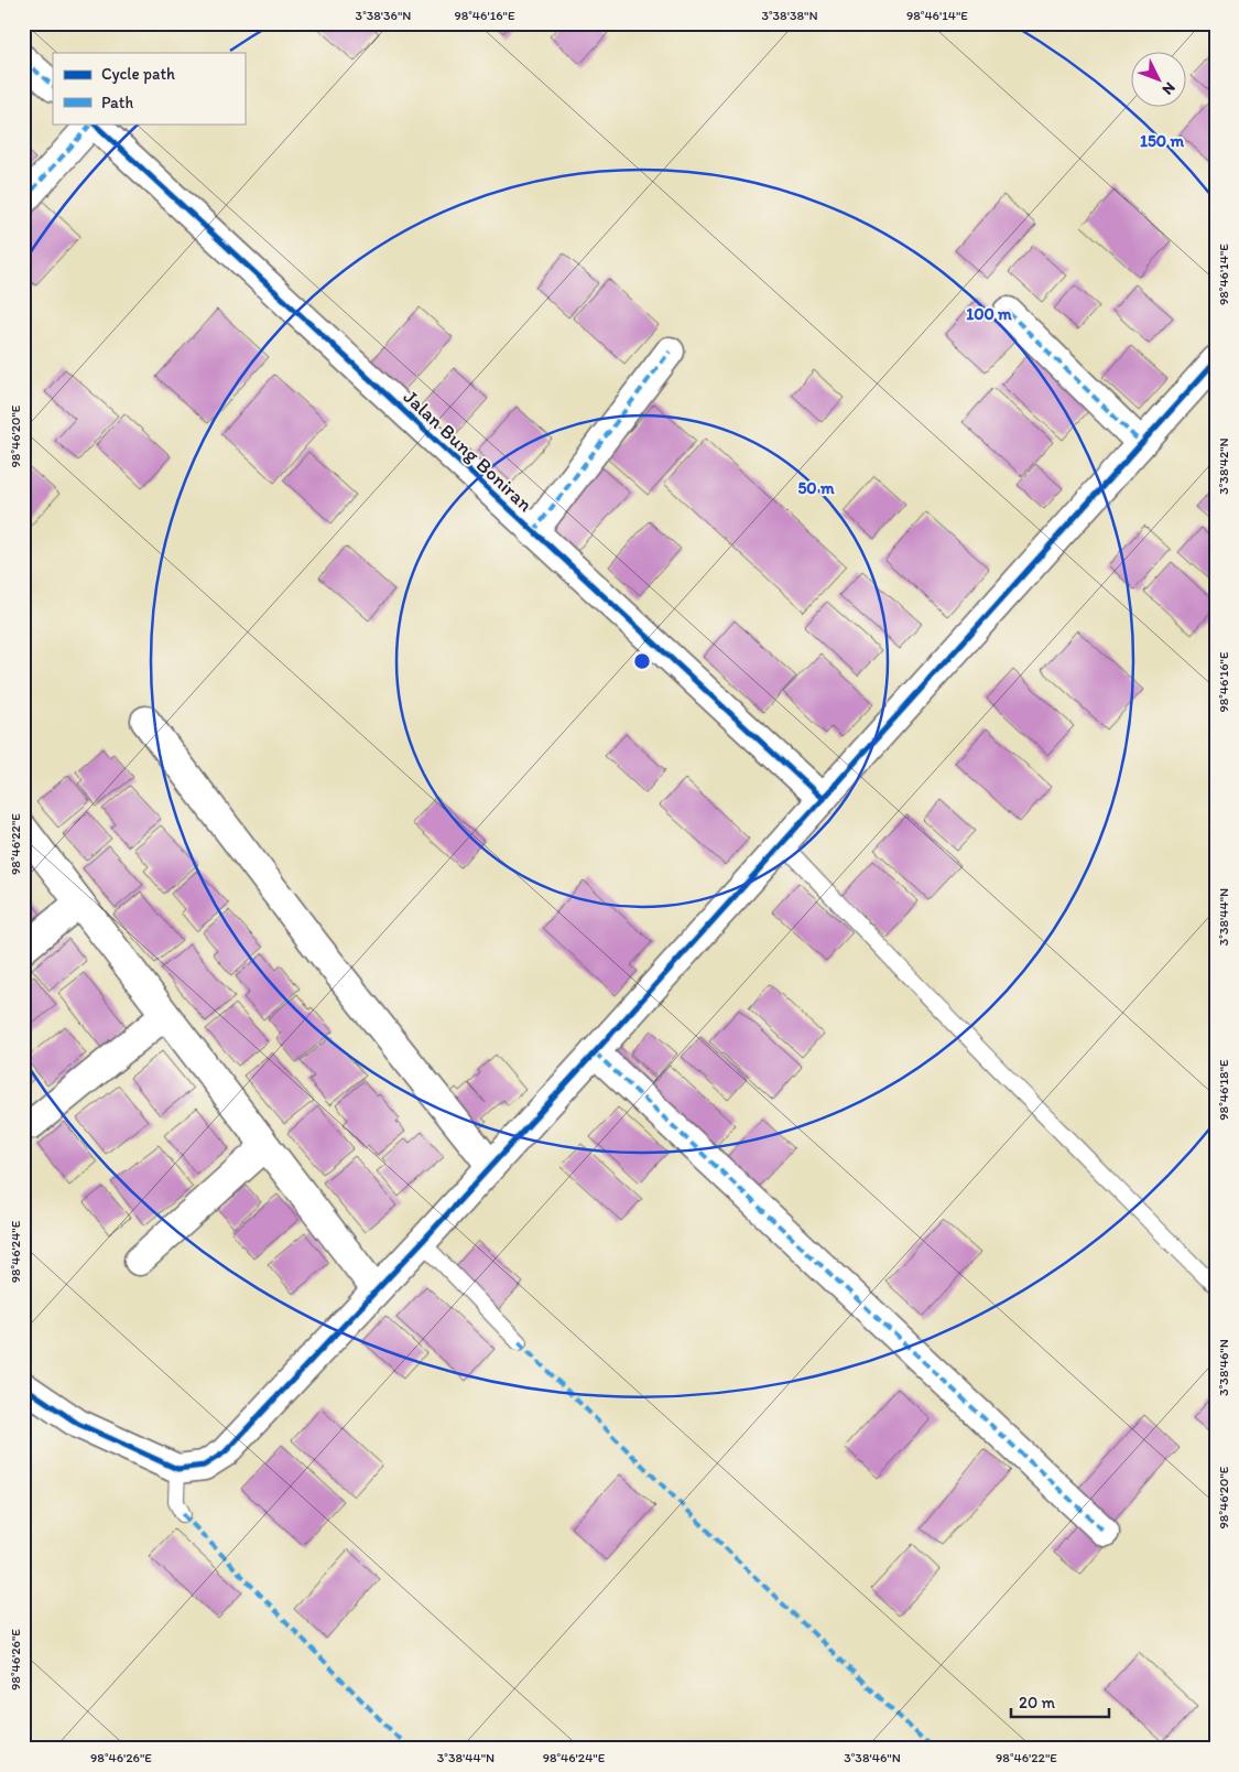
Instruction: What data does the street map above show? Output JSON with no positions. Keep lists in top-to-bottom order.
{
  "streets": {
    "street": ["Jalan Bung Boniran"]
  },
  "legend": ["Cycle path", "Path"],
  "scale_bar": "20 m",
  "north": "bottom right",
  "coordinates": [
    "3°38'36\"N",
    "98°46'16\"E",
    "3°38'38\"N",
    "98°46'14\"E",
    "98°46'20\"E",
    "3°38'42\"N",
    "98°46'22\"E",
    "3°38'44\"N",
    "98°46'18\"E",
    "98°46'24\"E",
    "3°38'46\"N",
    "98°46'26\"E"
  ],
  "rings": ["150 m", "100 m", "50 m"]
}
